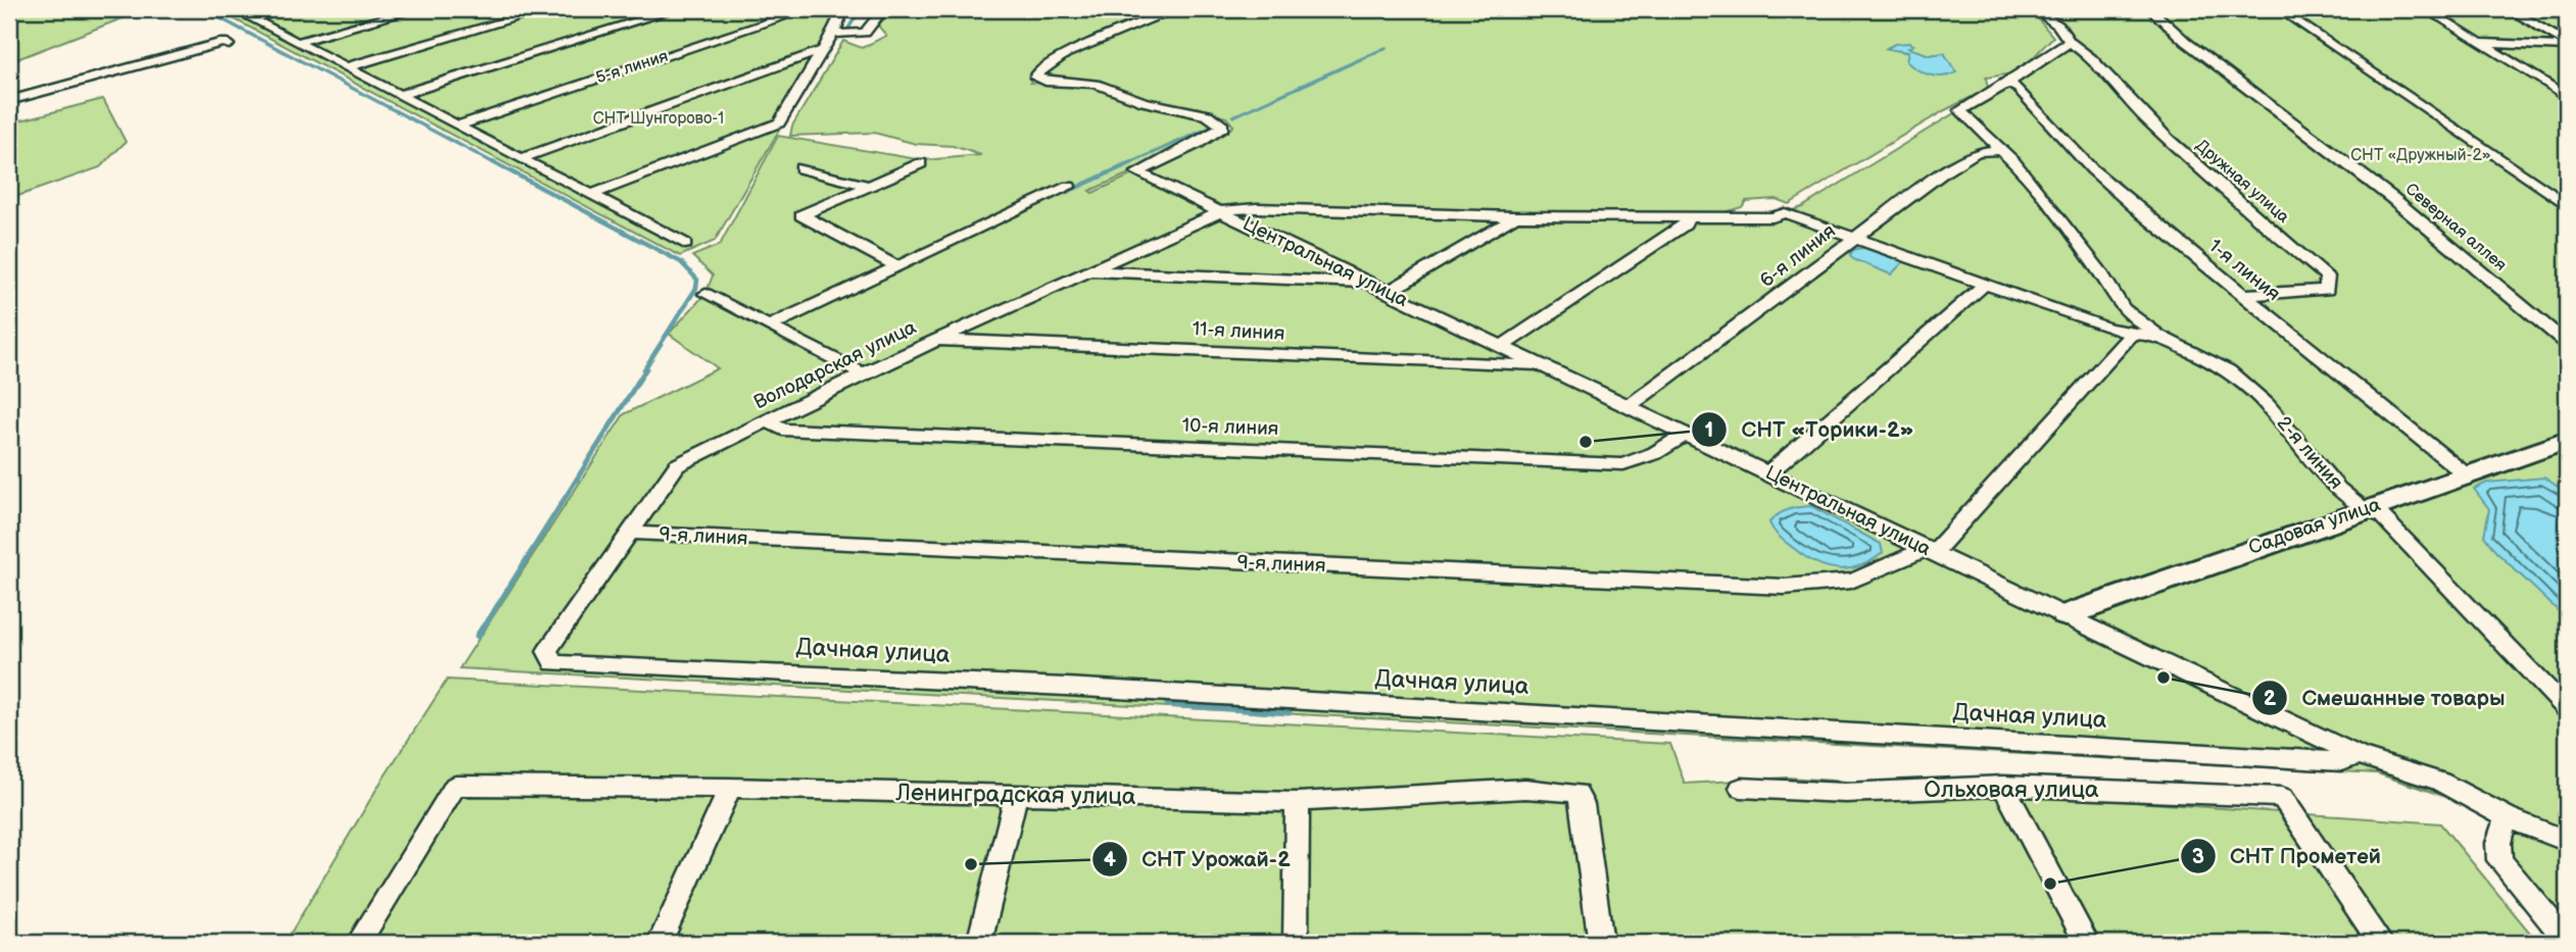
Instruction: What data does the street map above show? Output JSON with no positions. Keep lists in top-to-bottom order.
{
  "streets": {
    "street": [
      "5-я линия",
      "Дружная улица",
      "Северная аллея",
      "6-я линия",
      "Центральная улица",
      "1-я линия",
      "11-я линия",
      "Володарская улица",
      "10-я линия",
      "2-я линия",
      "Садовая улица",
      "9-я линия",
      "Дачная улица",
      "Ольховая улица",
      "Ленинградская улица"
    ]
  },
  "crossings": [
    ["Дружная улица", "1-я линия"],
    ["6-я линия", "Центральная улица"],
    ["Центральная улица", "11-я линия"],
    ["Центральная улица", "Володарская улица"],
    ["Центральная улица", "10-я линия"],
    ["Центральная улица", "Садовая улица"],
    ["Центральная улица", "9-я линия"],
    ["Центральная улица", "Дачная улица"],
    ["1-я линия", "Садовая улица"],
    ["11-я линия", "Володарская улица"],
    ["Володарская улица", "10-я линия"],
    ["Володарская улица", "9-я линия"],
    ["Володарская улица", "Дачная улица"],
    ["2-я линия", "Садовая улица"]
  ],
  "parks": ["СНТ Шунгорово-1", "СНТ «Дружный-2»"],
  "places": [
    "СНТ «Торики-2»",
    "Смешанные товары",
    "СНТ Урожай-2",
    "СНТ Прометей"
  ]
}
